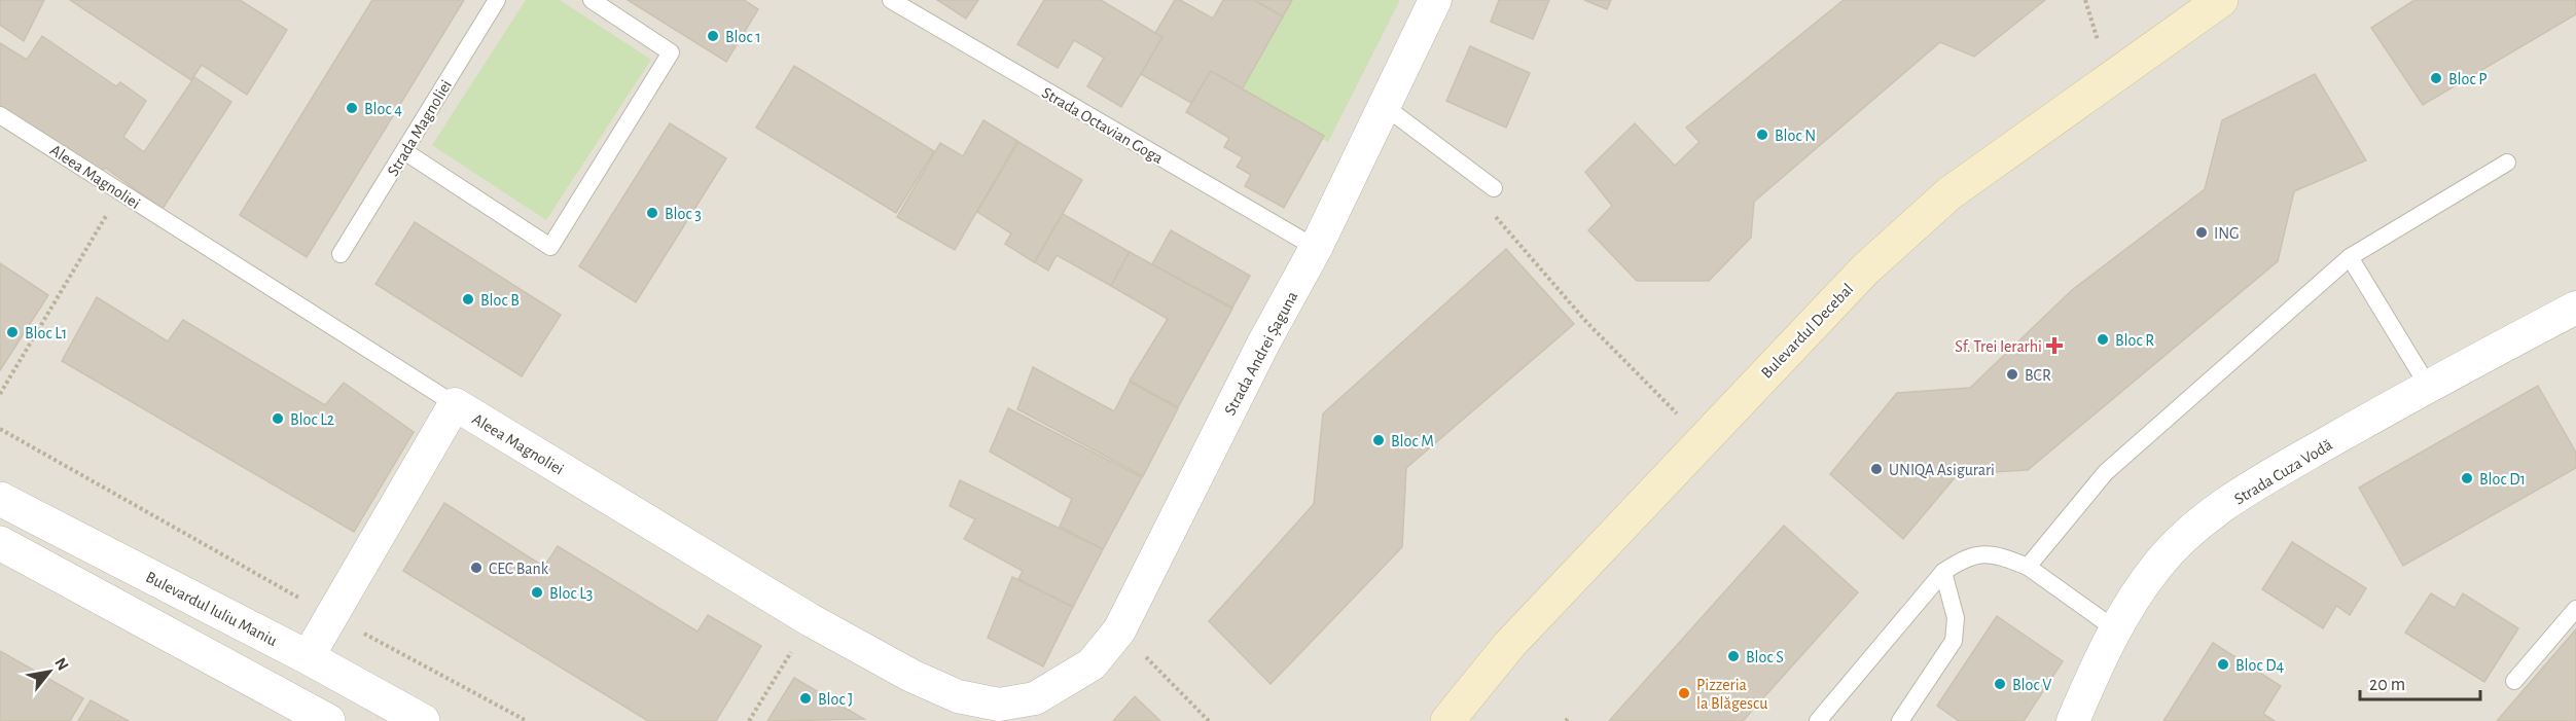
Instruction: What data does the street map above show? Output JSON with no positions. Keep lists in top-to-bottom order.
{
  "streets": {
    "main road": ["Bulevardul Decebal"],
    "street": [
      "Aleea Magnoliei",
      "Strada Andrei Șaguna",
      "Strada Cuza Vodă",
      "Bulevardul Iuliu Maniu"
    ],
    "lane": ["Strada Octavian Goga", "Strada Magnoliei"]
  },
  "crossings": [
    ["Strada Octavian Goga", "Strada Andrei Șaguna"],
    ["Aleea Magnoliei", "Strada Andrei Șaguna"]
  ],
  "places": {
    "other": [
      "Bloc 1",
      "Bloc P",
      "Bloc 4",
      "Bloc N",
      "Bloc 3",
      "ING",
      "Bloc B",
      "Bloc L1",
      "Bloc R",
      "BCR",
      "Bloc L2",
      "Bloc M",
      "UNIQA Asigurari",
      "Bloc D1",
      "CEC Bank",
      "Bloc L3",
      "Bloc S",
      "Bloc D4",
      "Bloc V",
      "Pizzeria la Blăgescu",
      "Bloc J"
    ],
    "health": ["Sf. Trei Ierarhi"]
  },
  "scale_bar": "20 m",
  "north": "top right"
}
